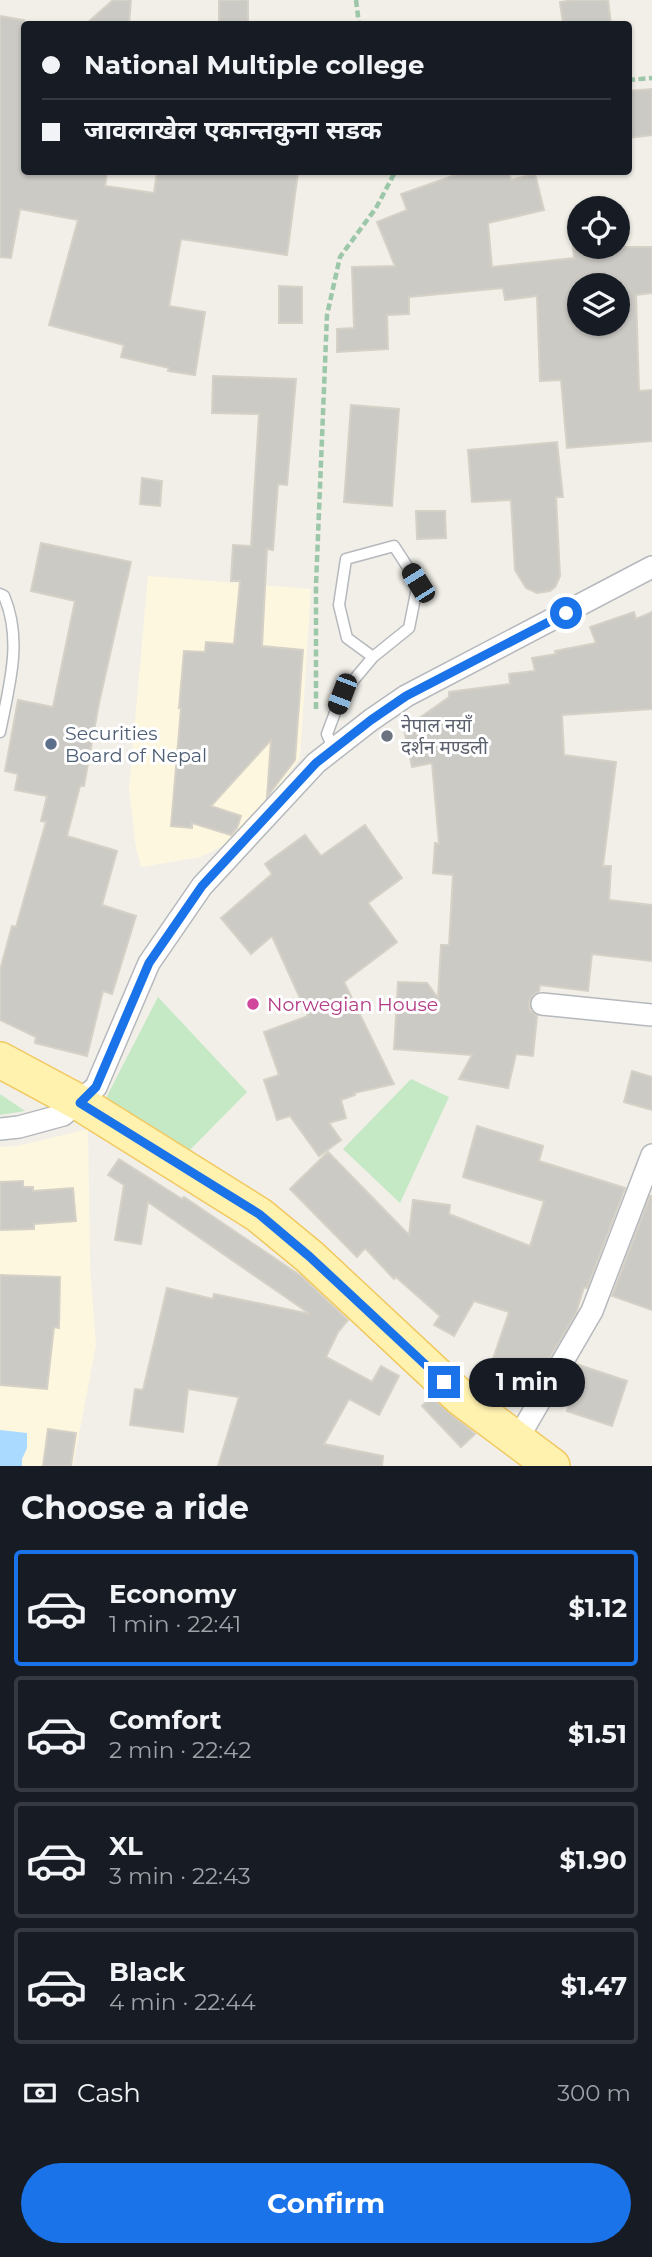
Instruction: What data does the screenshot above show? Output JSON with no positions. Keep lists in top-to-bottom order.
{
  "places": ["नेपाल नयाँ दर्शन मण्डली", "Securities Board of Nepal", "Norwegian House"],
  "page": {
    "banner": ["National Multiple college", "जावलाखेल एकान्तकुना सडक"],
    "bubble": "1 min",
    "heading": "Choose a ride",
    "list": [
      {
        "name": "Economy",
        "note": "1 min · 22:41",
        "value": "$1.12"
      },
      {
        "name": "Comfort",
        "note": "2 min · 22:42",
        "value": "$1.51"
      },
      {
        "name": "XL",
        "note": "3 min · 22:43",
        "value": "$1.90"
      },
      {
        "name": "Black",
        "note": "4 min · 22:44",
        "value": "$1.47"
      }
    ],
    "pay": ["Cash", "300 m"],
    "buttons": "Confirm"
  }
}
